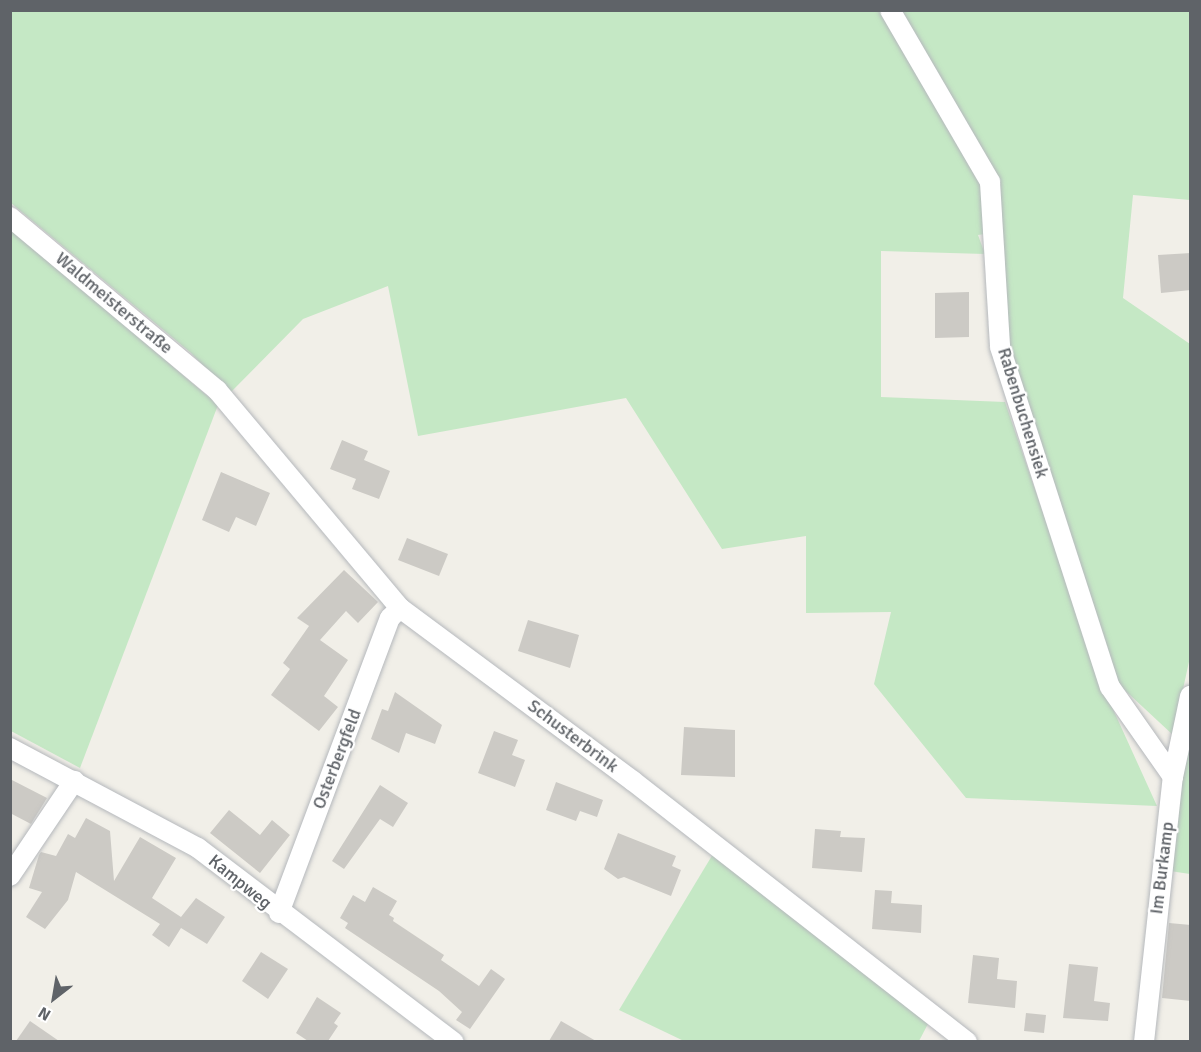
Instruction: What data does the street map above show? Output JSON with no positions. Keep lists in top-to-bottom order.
{
  "streets": {
    "street": [
      "Waldmeisterstraße",
      "Rabenbuchensiek",
      "Schusterbrink",
      "Osterbergfeld",
      "Im Burkamp",
      "Kampweg"
    ]
  },
  "crossings": [
    ["Waldmeisterstraße", "Schusterbrink"],
    ["Rabenbuchensiek", "Im Burkamp"],
    ["Schusterbrink", "Osterbergfeld"],
    ["Osterbergfeld", "Kampweg"]
  ],
  "north": "bottom left"
}
